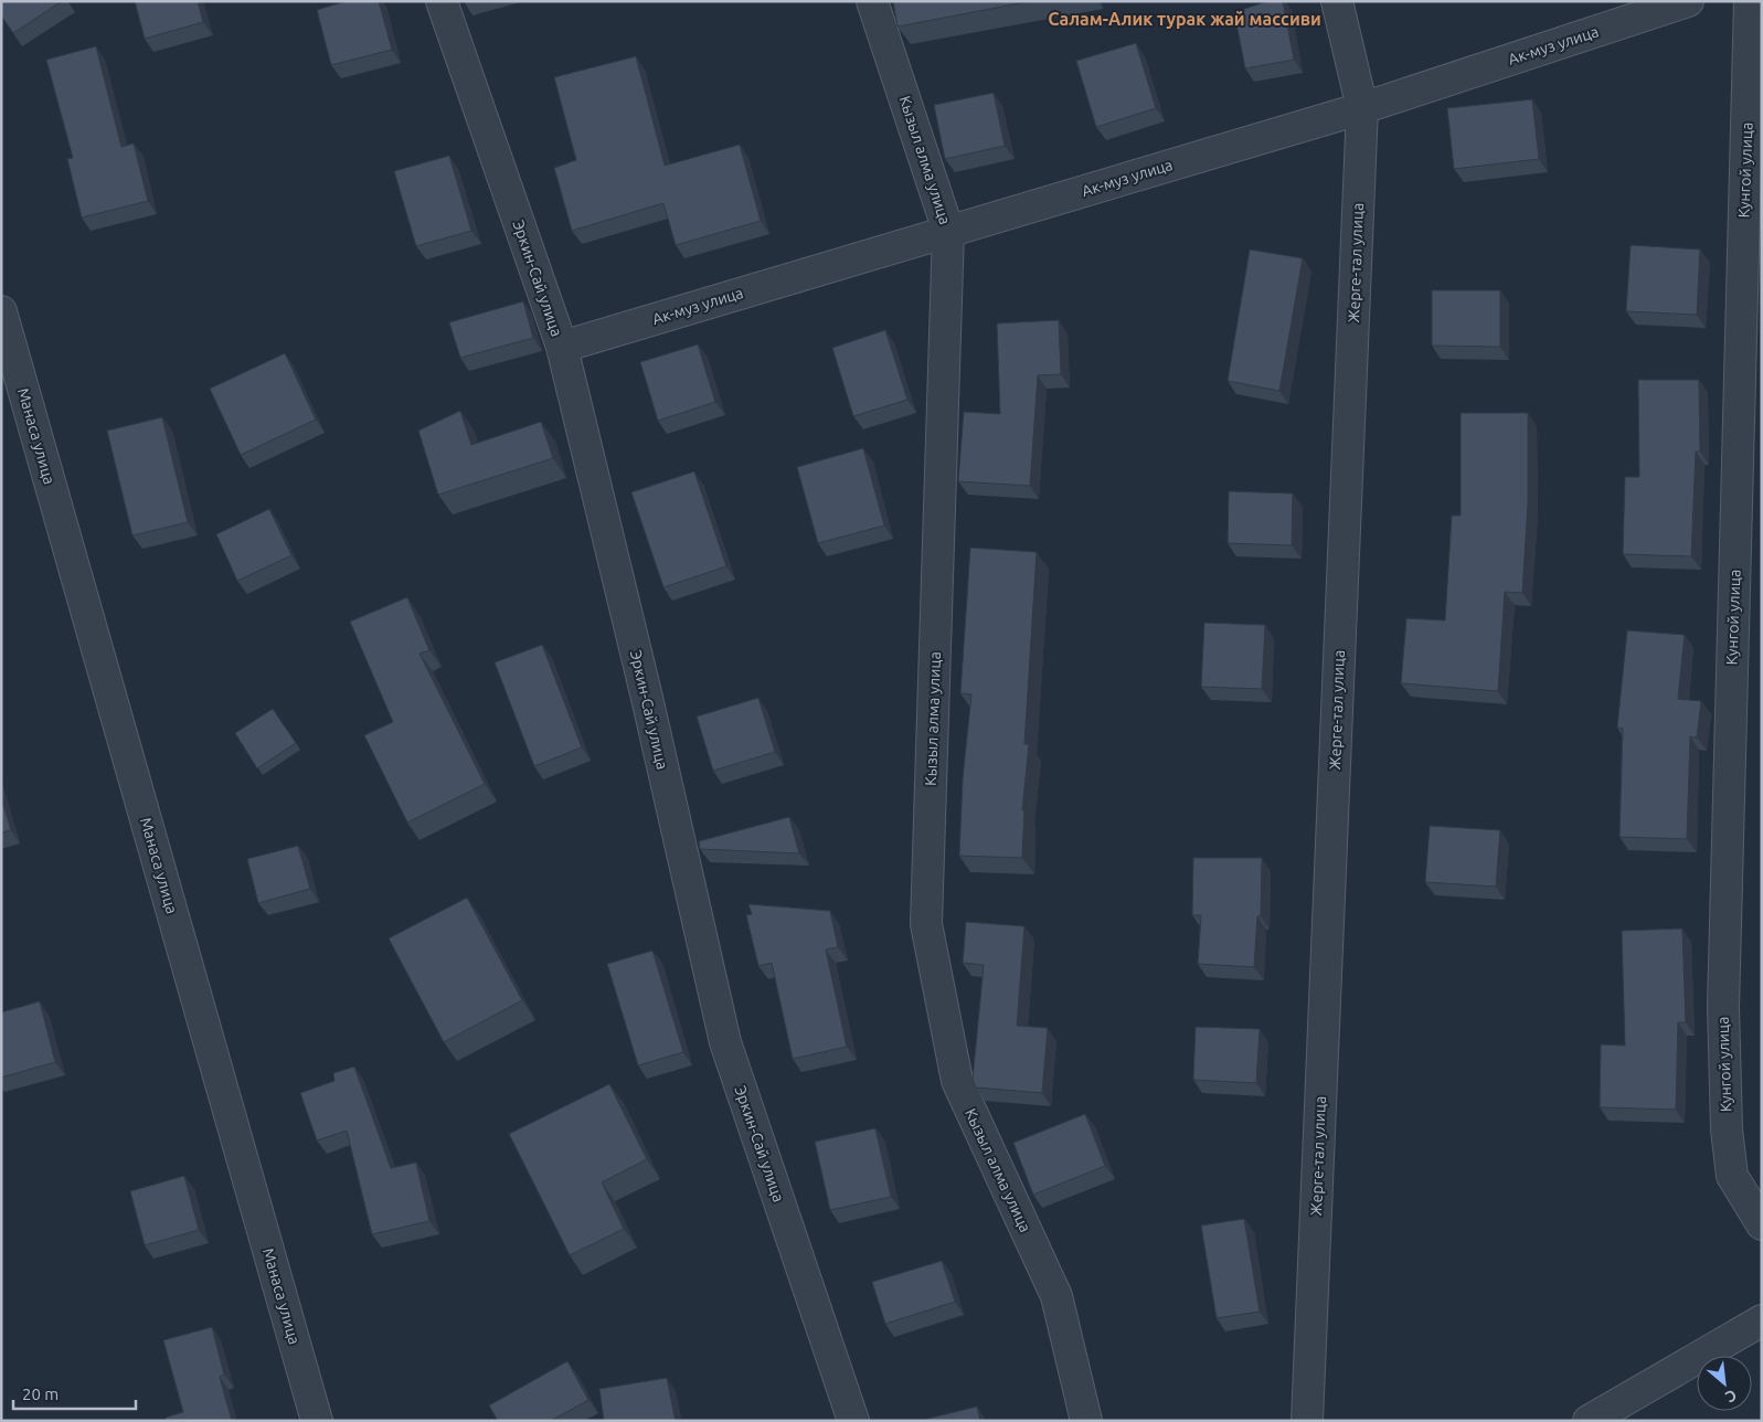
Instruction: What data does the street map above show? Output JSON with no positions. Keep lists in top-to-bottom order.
{
  "streets": {
    "street": [
      "Ак-муз улица",
      "Кызыл алма улица",
      "Кунгой улица",
      "Жерге-тал улица",
      "Эркин-Сай улица",
      "Манаса улица"
    ]
  },
  "crossings": [
    ["Ак-муз улица", "Кызыл алма улица"],
    ["Ак-муз улица", "Жерге-тал улица"],
    ["Ак-муз улица", "Эркин-Сай улица"]
  ],
  "districts": ["Салам-Алик турак жай массиви"],
  "scale_bar": "20 m",
  "north": "bottom right"
}
